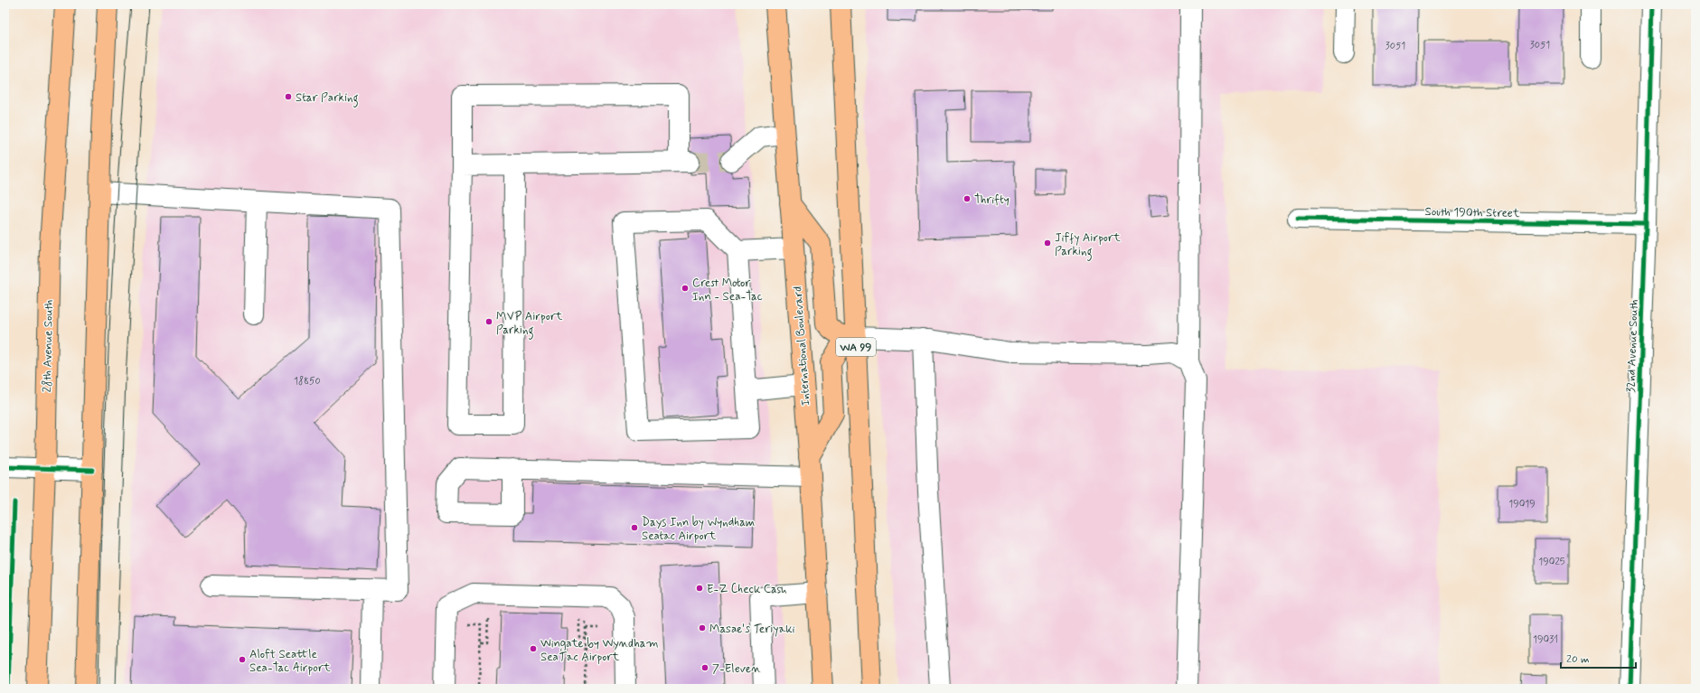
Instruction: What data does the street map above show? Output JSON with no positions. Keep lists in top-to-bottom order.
{
  "streets": {
    "main road": ["28th Avenue South", "International Boulevard", "WA 99"],
    "street": ["South 190th Street", "32nd Avenue South"]
  },
  "crossings": [
    ["South 190th Street", "32nd Avenue South"]
  ],
  "places": [
    "Star Parking",
    "Thrifty",
    "Jiffy Airport Parking",
    "Crest Motor Inn - Sea-Tac",
    "MVP Airport Parking",
    "Days Inn by Wyndham Seatac Airport",
    "E-Z Check Cash",
    "Masae's Teriyaki",
    "Wingate by Wyndham SeaTac Airport",
    "Aloft Seattle Sea-Tac Airport",
    "7-Eleven"
  ],
  "house_numbers": [
    "3051",
    "3051",
    "18850",
    "19019",
    "19025",
    "19031"
  ],
  "scale_bar": "20 m"
}
